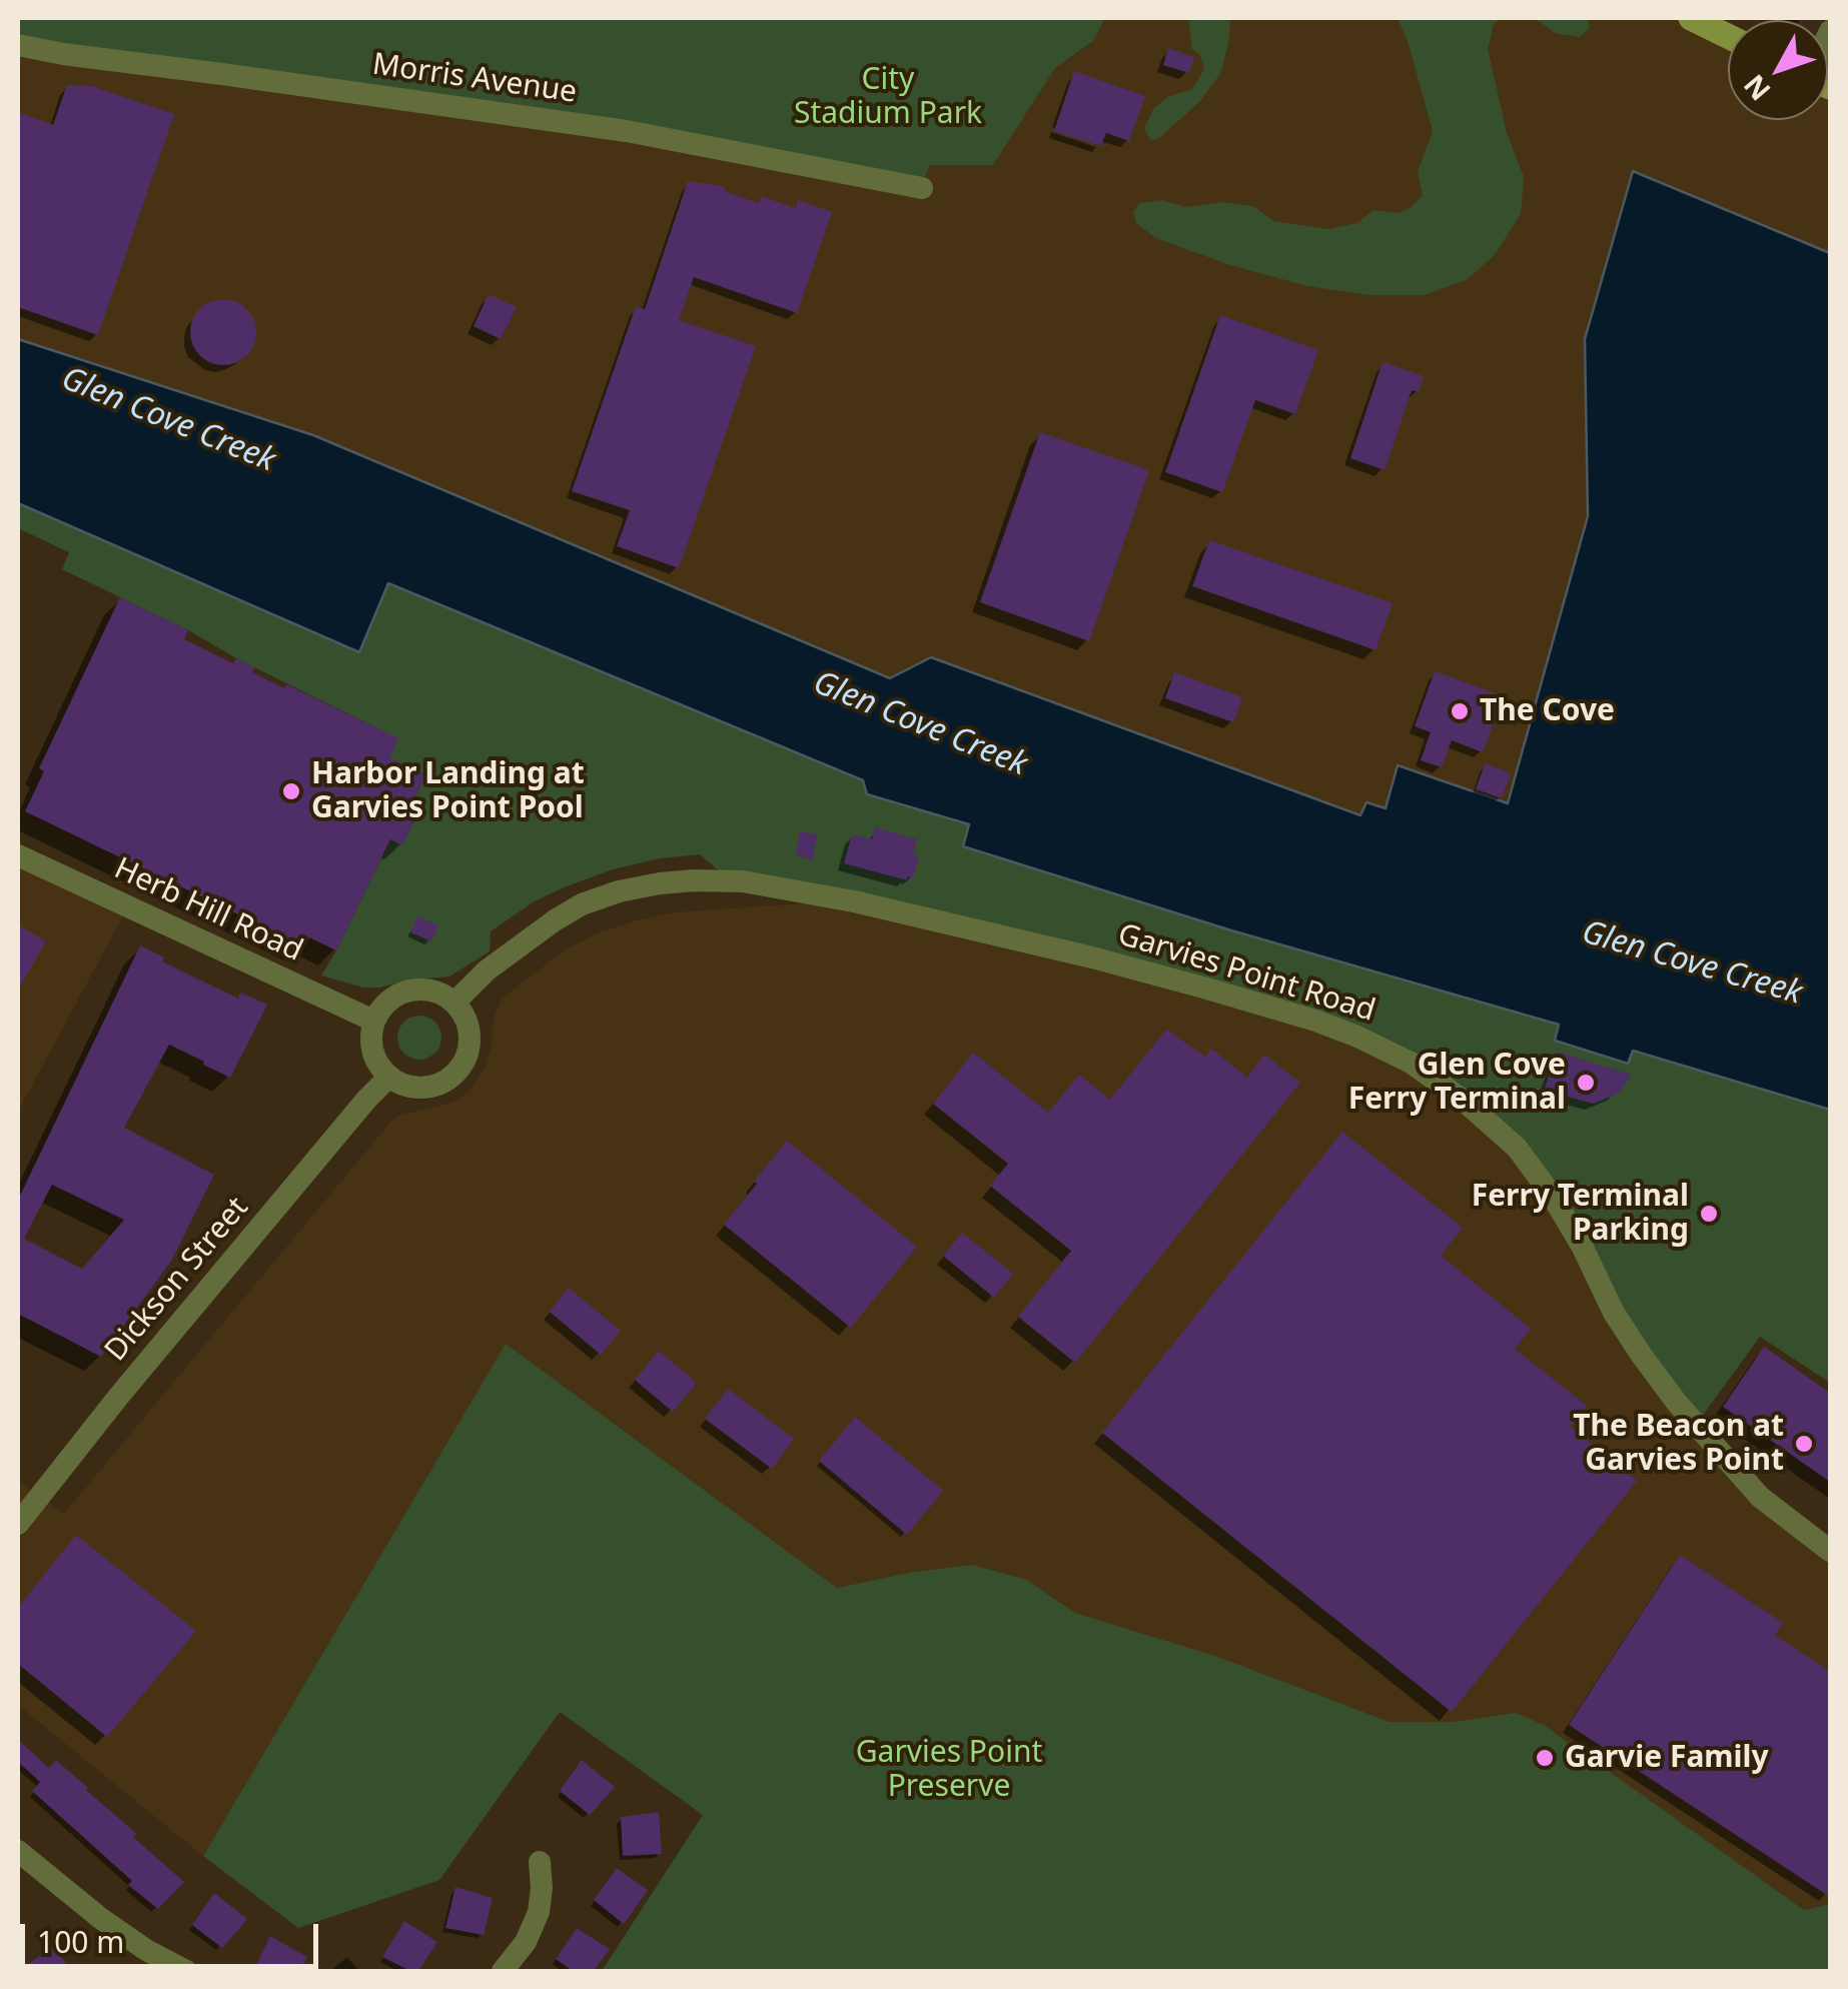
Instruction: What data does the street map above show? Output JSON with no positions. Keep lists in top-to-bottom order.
{
  "streets": {
    "street": [
      "Morris Avenue",
      "Herb Hill Road",
      "Garvies Point Road",
      "Dickson Street"
    ]
  },
  "crossings": [
    ["Herb Hill Road", "Garvies Point Road"],
    ["Herb Hill Road", "Dickson Street"],
    ["Garvies Point Road", "Dickson Street"]
  ],
  "water": ["Glen Cove Creek"],
  "parks": ["City Stadium Park", "Garvies Point Preserve"],
  "places": [
    "The Cove",
    "Harbor Landing at Garvies Point Pool",
    "Glen Cove Ferry Terminal",
    "Ferry Terminal Parking",
    "The Beacon at Garvies Point",
    "Garvie Family"
  ],
  "scale_bar": "100 m",
  "north": "bottom left"
}
